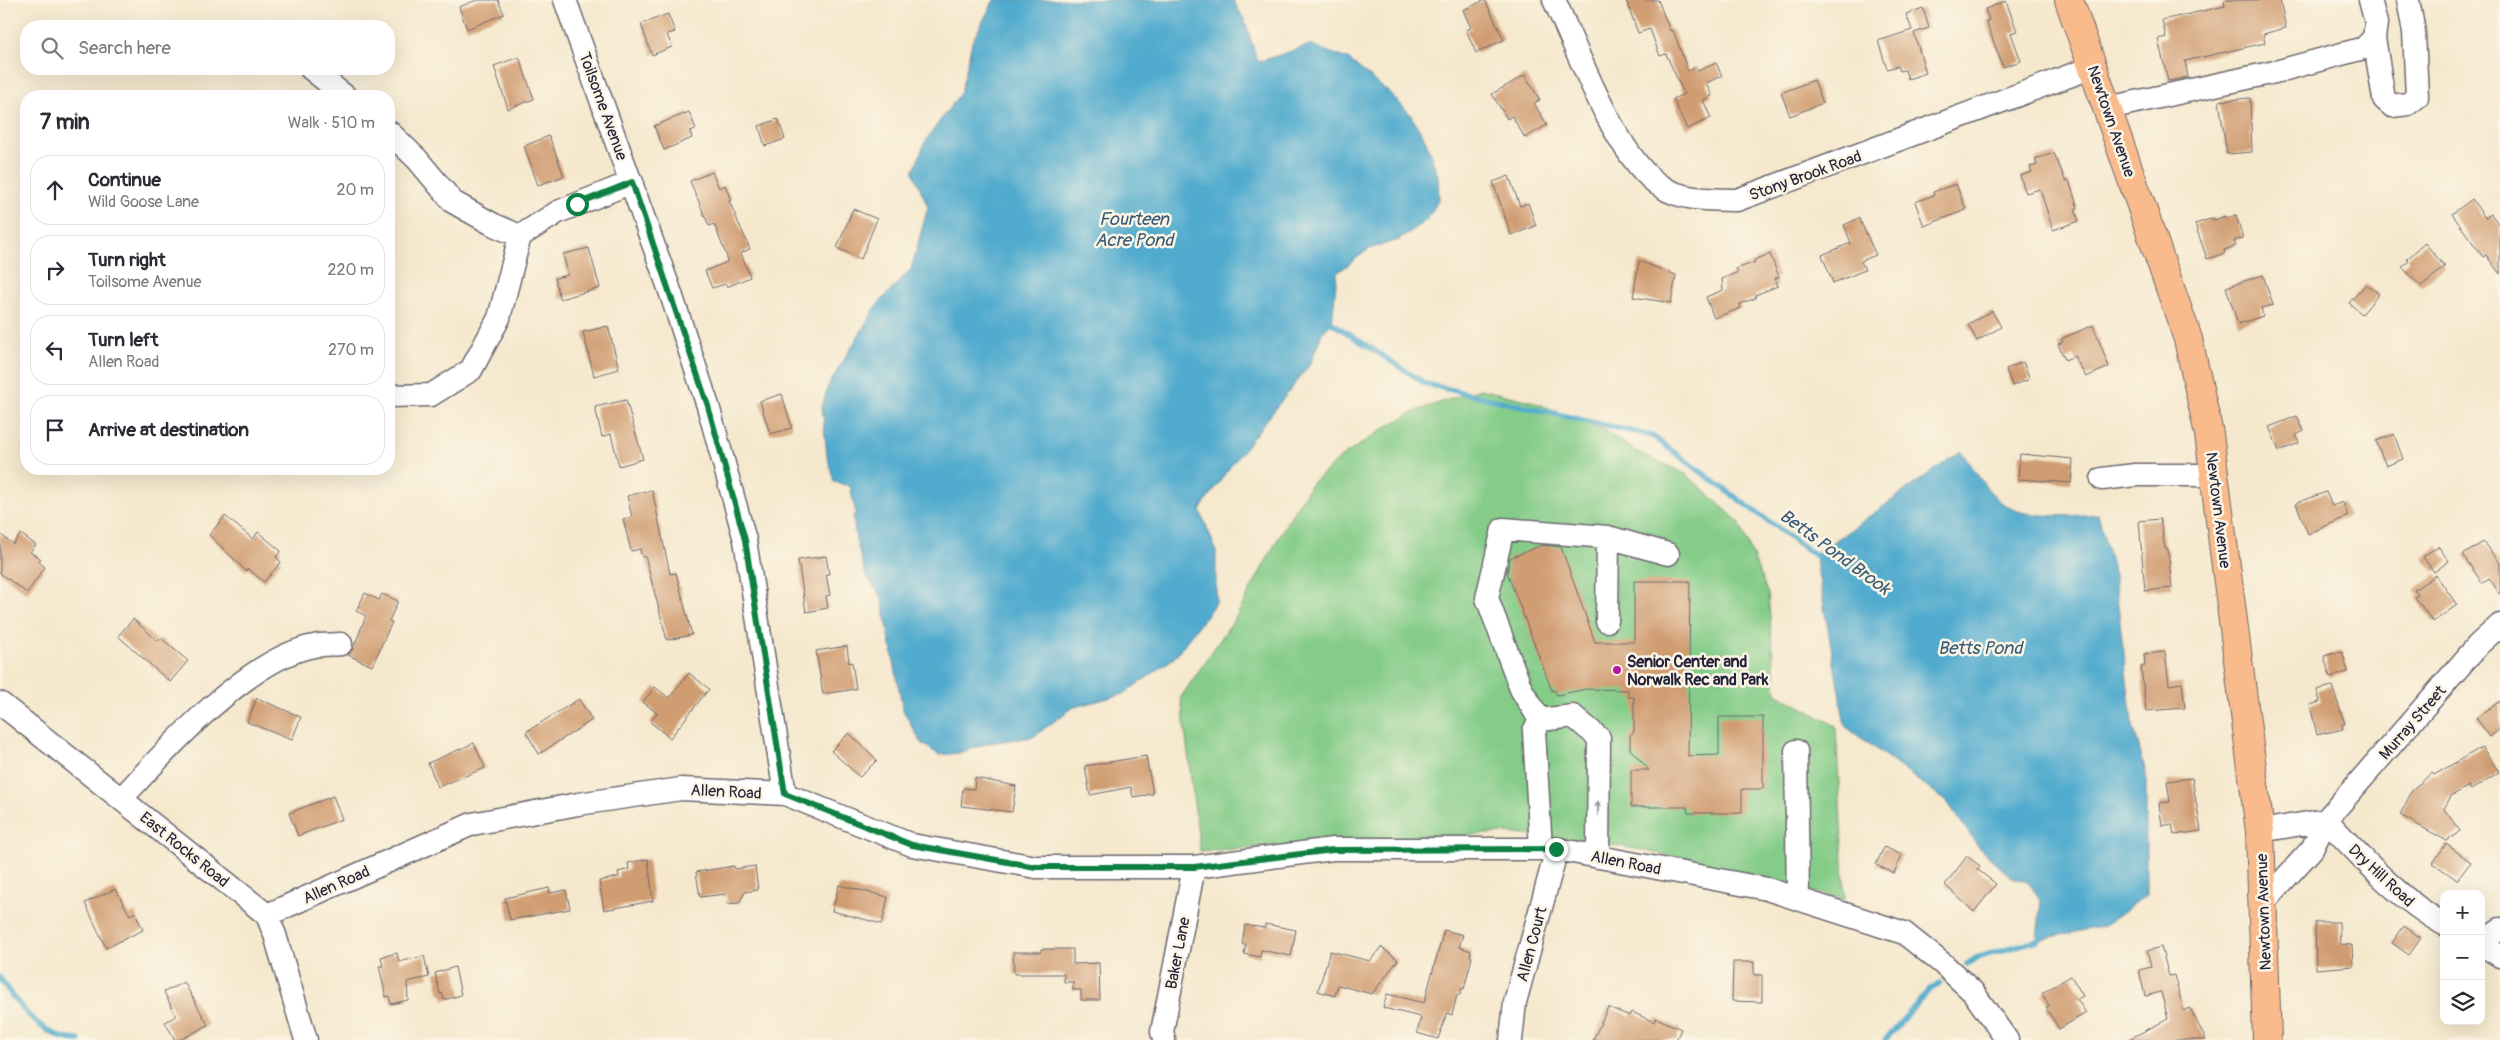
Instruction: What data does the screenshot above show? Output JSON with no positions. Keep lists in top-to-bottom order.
{
  "streets": {
    "main road": ["Newtown Avenue"],
    "street": [
      "Toilsome Avenue",
      "Stony Brook Road",
      "Murray Street",
      "Allen Road",
      "East Rocks Road",
      "Dry Hill Road",
      "Allen Court",
      "Baker Lane"
    ]
  },
  "crossings": [
    ["Toilsome Avenue", "Allen Road"],
    ["Newtown Avenue", "Stony Brook Road"],
    ["Newtown Avenue", "Murray Street"],
    ["Murray Street", "Dry Hill Road"],
    ["Allen Road", "East Rocks Road"],
    ["Allen Road", "Allen Court"],
    ["Allen Road", "Baker Lane"]
  ],
  "water": ["Fourteen Acre Pond", "Betts Pond Brook", "Betts Pond"],
  "places": ["Senior Center and Norwalk Rec and Park"],
  "page": {
    "search": "Search here",
    "heading": ["7 min", "Walk · 510 m"],
    "list": [
      ["Continue", "Wild Goose Lane", "20 m"],
      ["Turn right", "Toilsome Avenue", "220 m"],
      ["Turn left", "Allen Road", "270 m"],
      "Arrive at destination"
    ],
    "map_buttons": ["+", "−"]
  }
}
